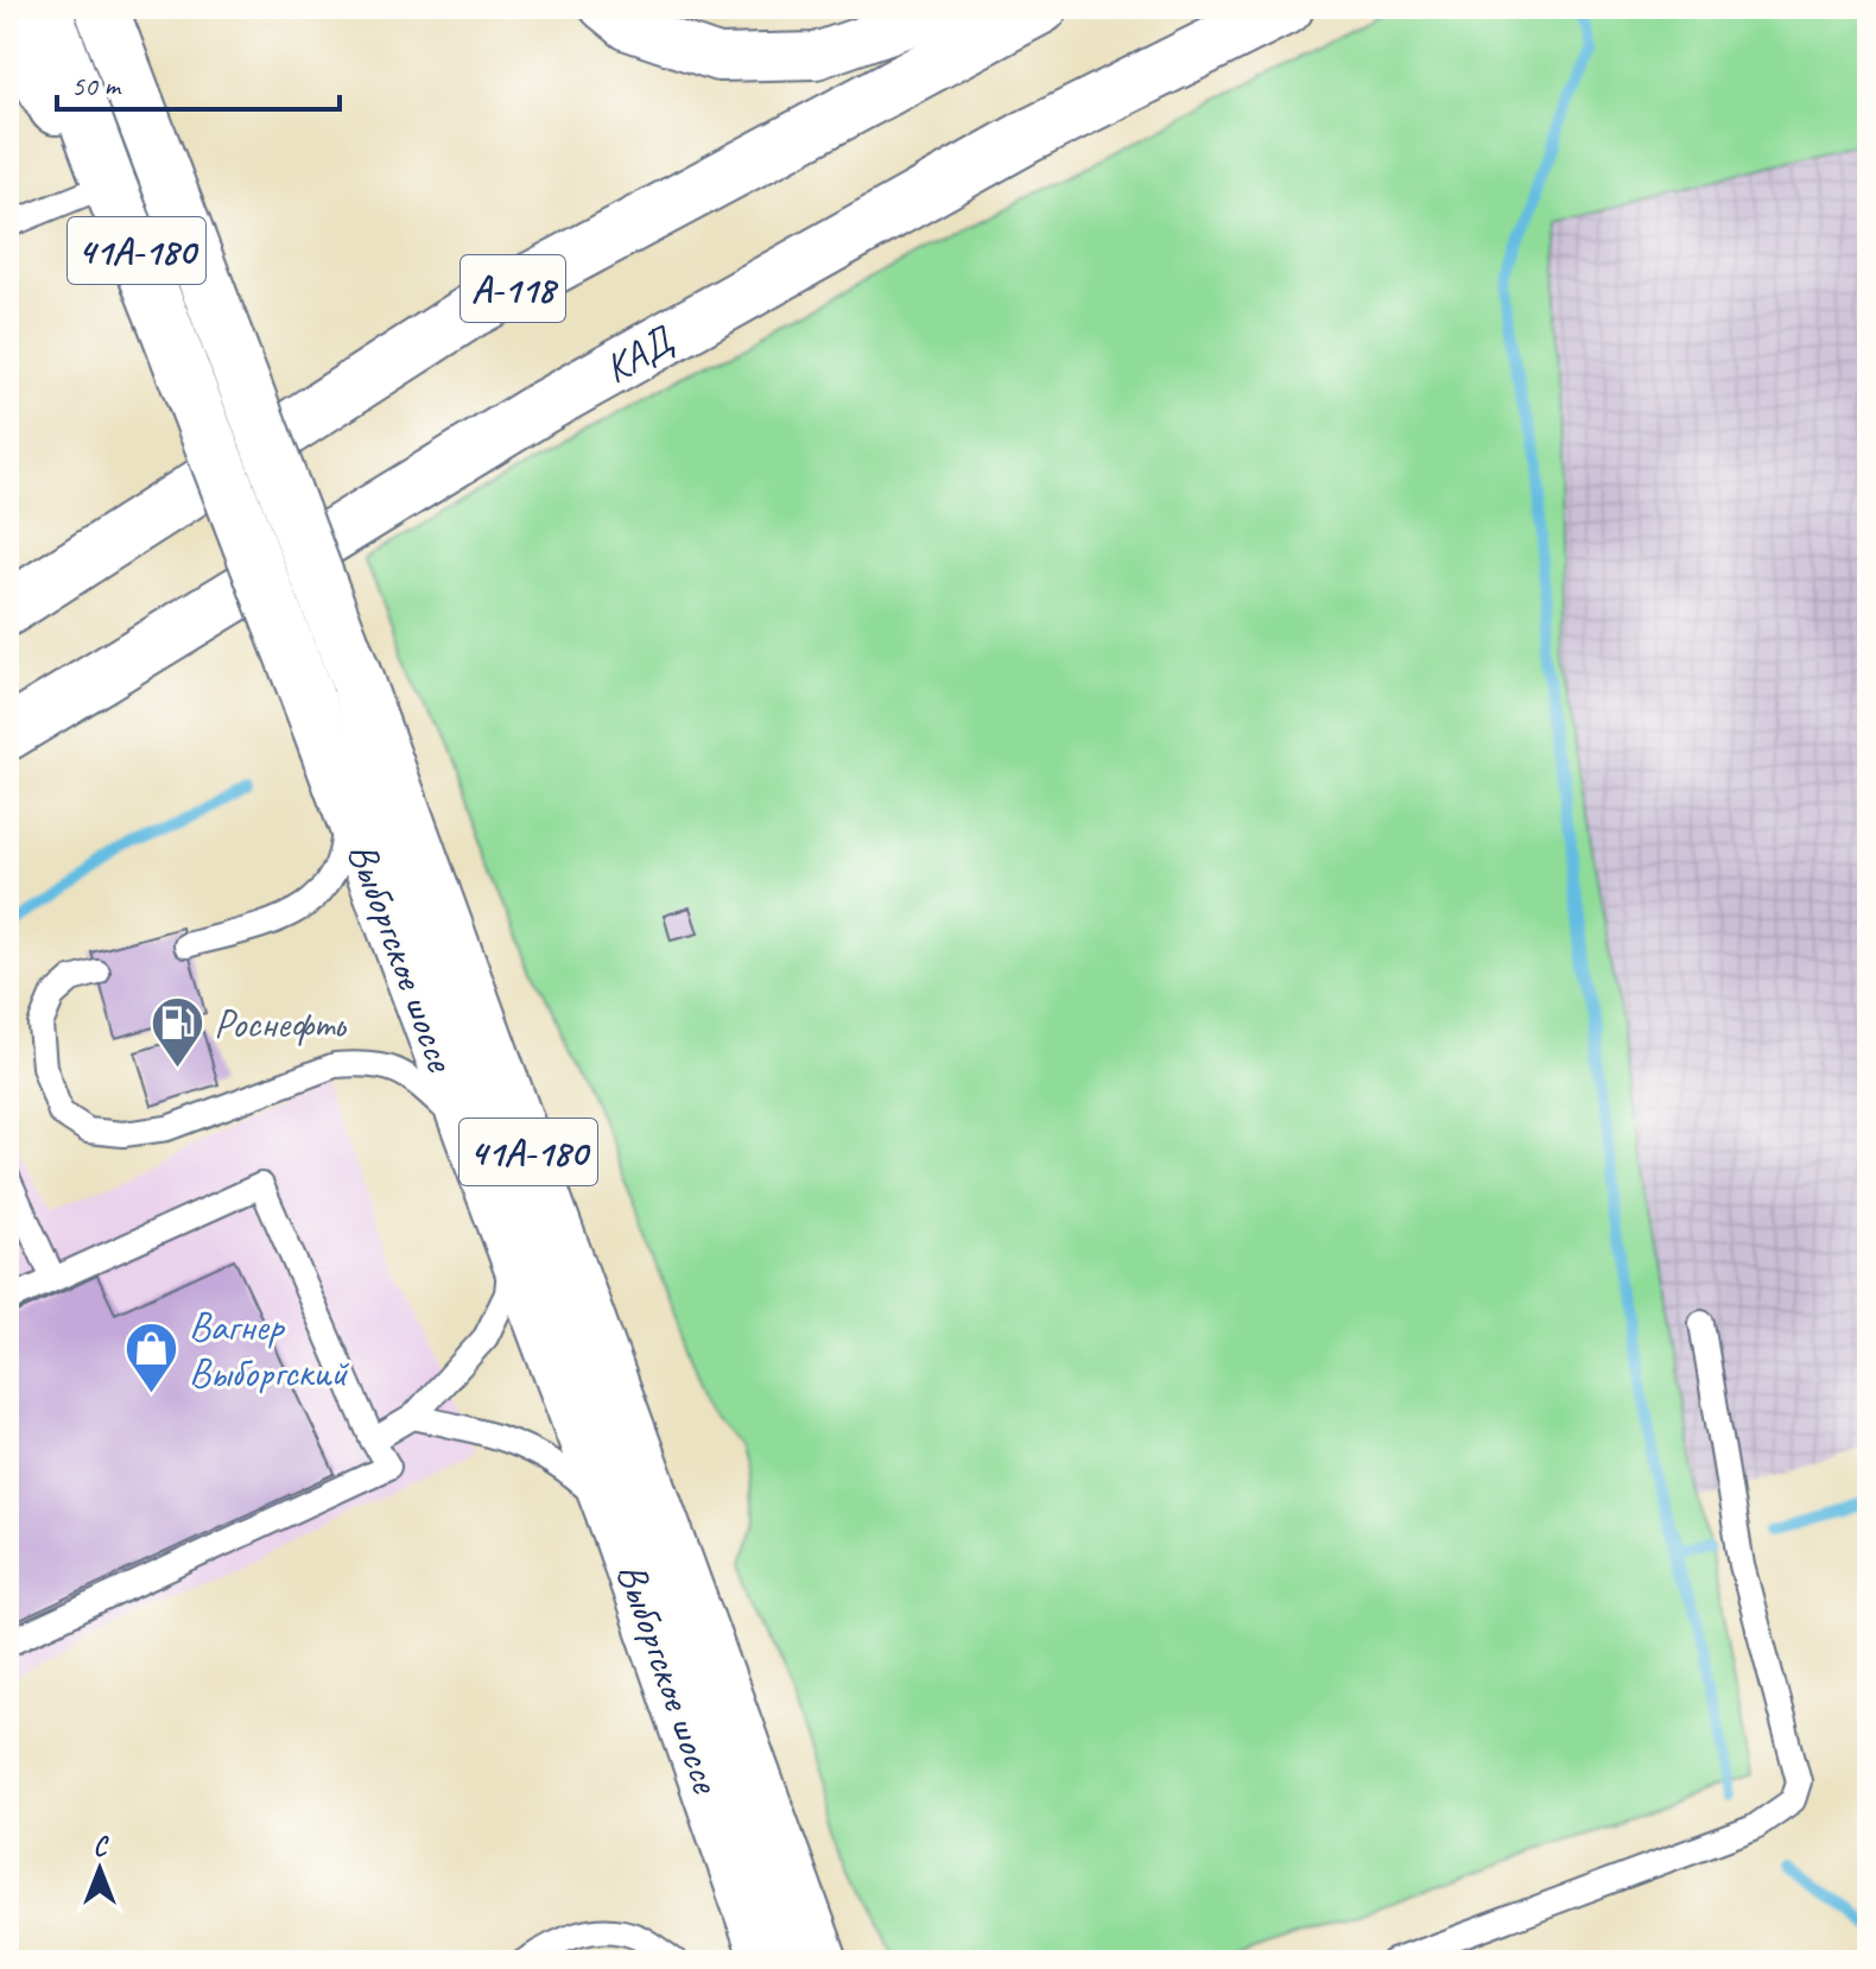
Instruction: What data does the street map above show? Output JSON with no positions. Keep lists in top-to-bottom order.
{
  "streets": {
    "main road": [
      "41А-180",
      "А-118",
      "КАД",
      "Выборгское шоссе"
    ]
  },
  "places": {
    "fuel station": ["Роснефть"],
    "shop": ["Вагнер Выборгский"]
  },
  "scale_bar": "50 m",
  "north": "top"
}
